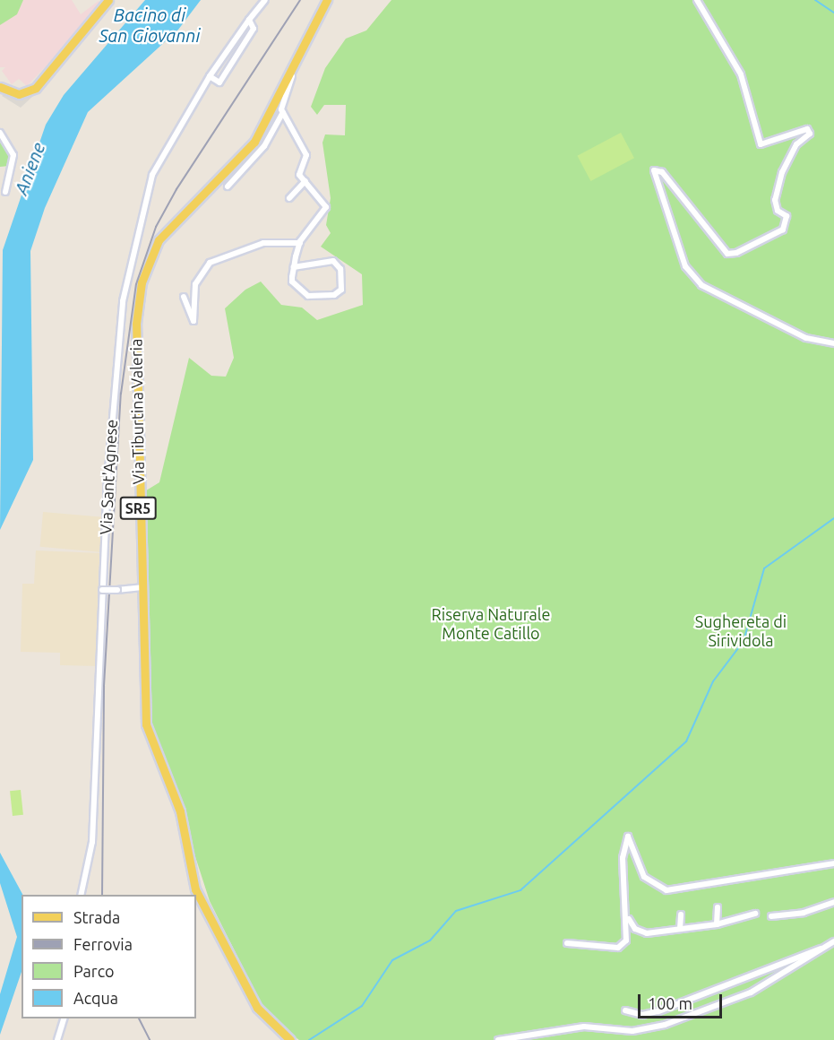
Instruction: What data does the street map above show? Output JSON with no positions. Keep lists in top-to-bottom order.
{
  "streets": {
    "main road": ["Via Tiburtina Valeria", "SR5"],
    "street": ["Via Sant'Agnese"]
  },
  "water": ["Bacino di San Giovanni", "Aniene"],
  "parks": ["Riserva Naturale Monte Catillo", "Sughereta di Sirividola"],
  "legend": [
    "Strada",
    "Ferrovia",
    "Parco",
    "Acqua"
  ],
  "scale_bar": "100 m"
}
